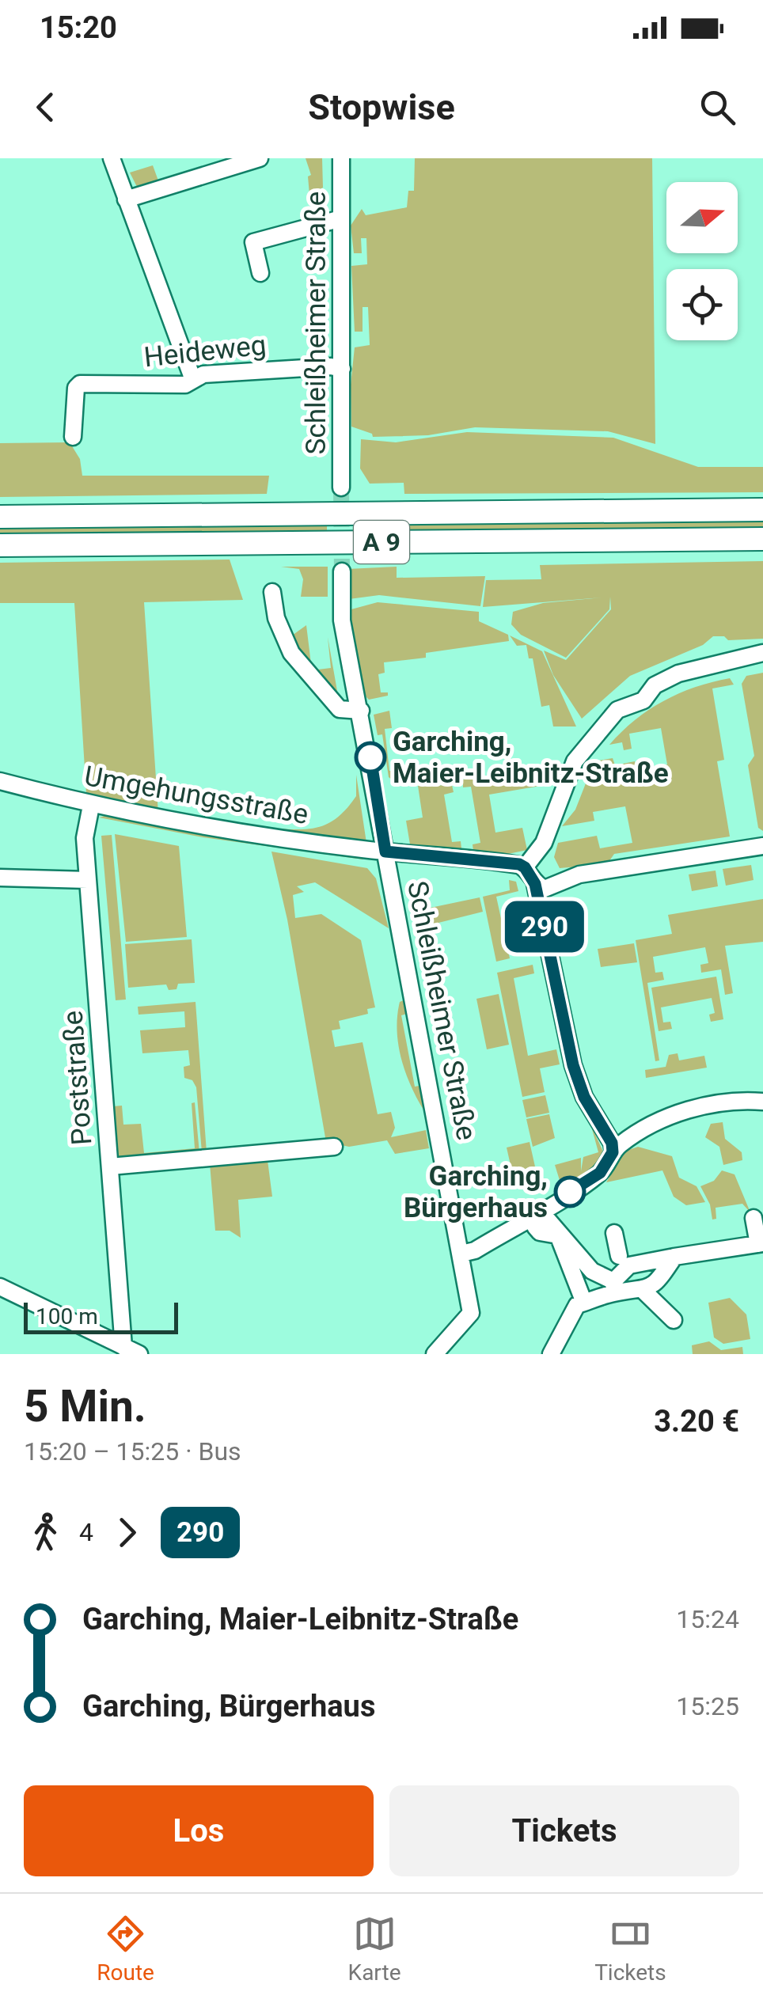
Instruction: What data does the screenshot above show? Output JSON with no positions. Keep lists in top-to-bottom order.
{
  "streets": {
    "highway": ["A 9"],
    "street": [
      "Schleißheimer Straße",
      "Heideweg",
      "Umgehungsstraße",
      "Poststraße"
    ]
  },
  "crossings": [
    ["Schleißheimer Straße", "Heideweg"],
    ["Schleißheimer Straße", "Umgehungsstraße"],
    ["Umgehungsstraße", "Poststraße"]
  ],
  "places": ["Garching, Maier-Leibnitz-Straße", "Garching, Bürgerhaus"],
  "lines": ["bus line 290"],
  "scale_bar": "100 m",
  "north": "right",
  "page": {
    "status": "15:20",
    "header": "Stopwise",
    "on_map": "290",
    "scale": "100 m",
    "heading": ["5 Min.", "15:20 – 15:25 · Bus", "3.20 €"],
    "legs": ["4", "290"],
    "list": [
      {
        "name": "Garching, Maier-Leibnitz-Straße",
        "value": "15:24"
      },
      {
        "name": "Garching, Bürgerhaus",
        "value": "15:25"
      }
    ],
    "buttons": ["Los", "Tickets"],
    "tabs": ["Route", "Karte", "Tickets"]
  }
}
